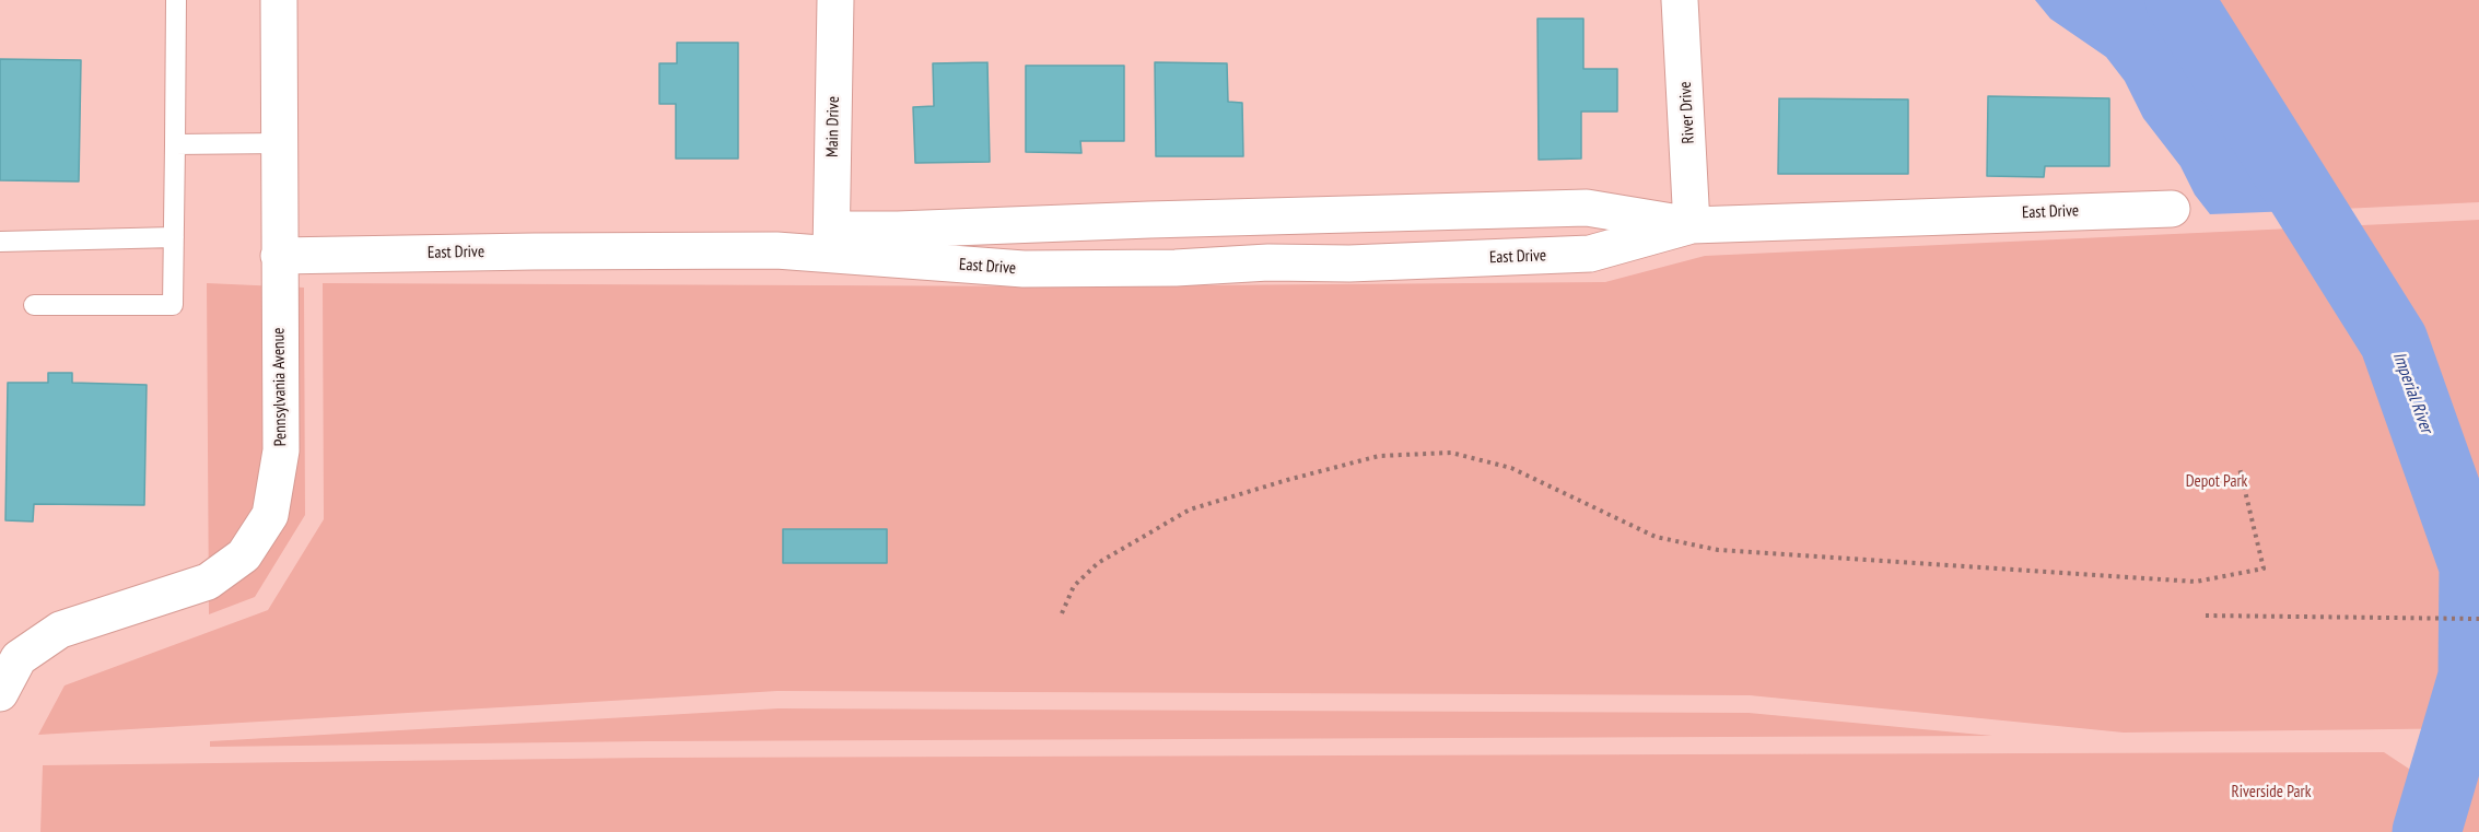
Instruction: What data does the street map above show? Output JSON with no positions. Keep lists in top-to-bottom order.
{
  "streets": {
    "street": [
      "River Drive",
      "Main Drive",
      "East Drive",
      "Pennsylvania Avenue"
    ]
  },
  "crossings": [
    ["River Drive", "East Drive"],
    ["Main Drive", "East Drive"],
    ["East Drive", "Pennsylvania Avenue"]
  ],
  "water": ["Imperial River"],
  "parks": ["Depot Park", "Riverside Park"]
}
